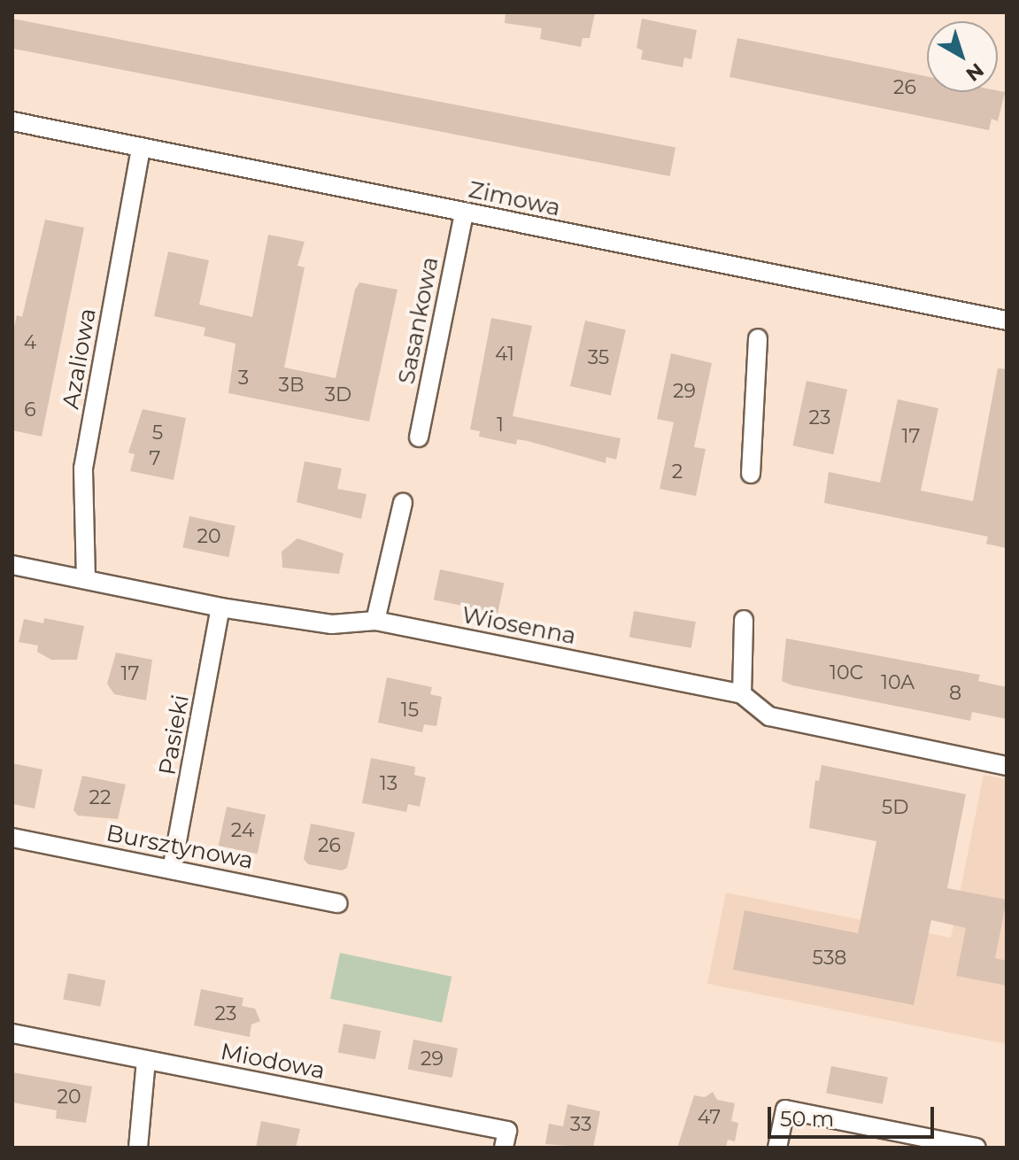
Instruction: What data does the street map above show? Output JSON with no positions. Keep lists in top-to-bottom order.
{
  "streets": {
    "street": [
      "Zimowa",
      "Sasankowa",
      "Azaliowa",
      "Wiosenna",
      "Pasieki",
      "Bursztynowa",
      "Miodowa"
    ]
  },
  "crossings": [
    ["Zimowa", "Sasankowa"],
    ["Zimowa", "Azaliowa"],
    ["Azaliowa", "Wiosenna"],
    ["Wiosenna", "Pasieki"],
    ["Pasieki", "Bursztynowa"]
  ],
  "house_numbers": [
    "26",
    "4",
    "41",
    "35",
    "3",
    "3B",
    "29",
    "3D",
    "6",
    "23",
    "1",
    "5",
    "17",
    "7",
    "2",
    "20",
    "10C",
    "17",
    "10A",
    "8",
    "15",
    "13",
    "22",
    "5D",
    "24",
    "26",
    "538",
    "23",
    "29",
    "20",
    "47",
    "33"
  ],
  "scale_bar": "50 m",
  "north": "bottom right"
}
